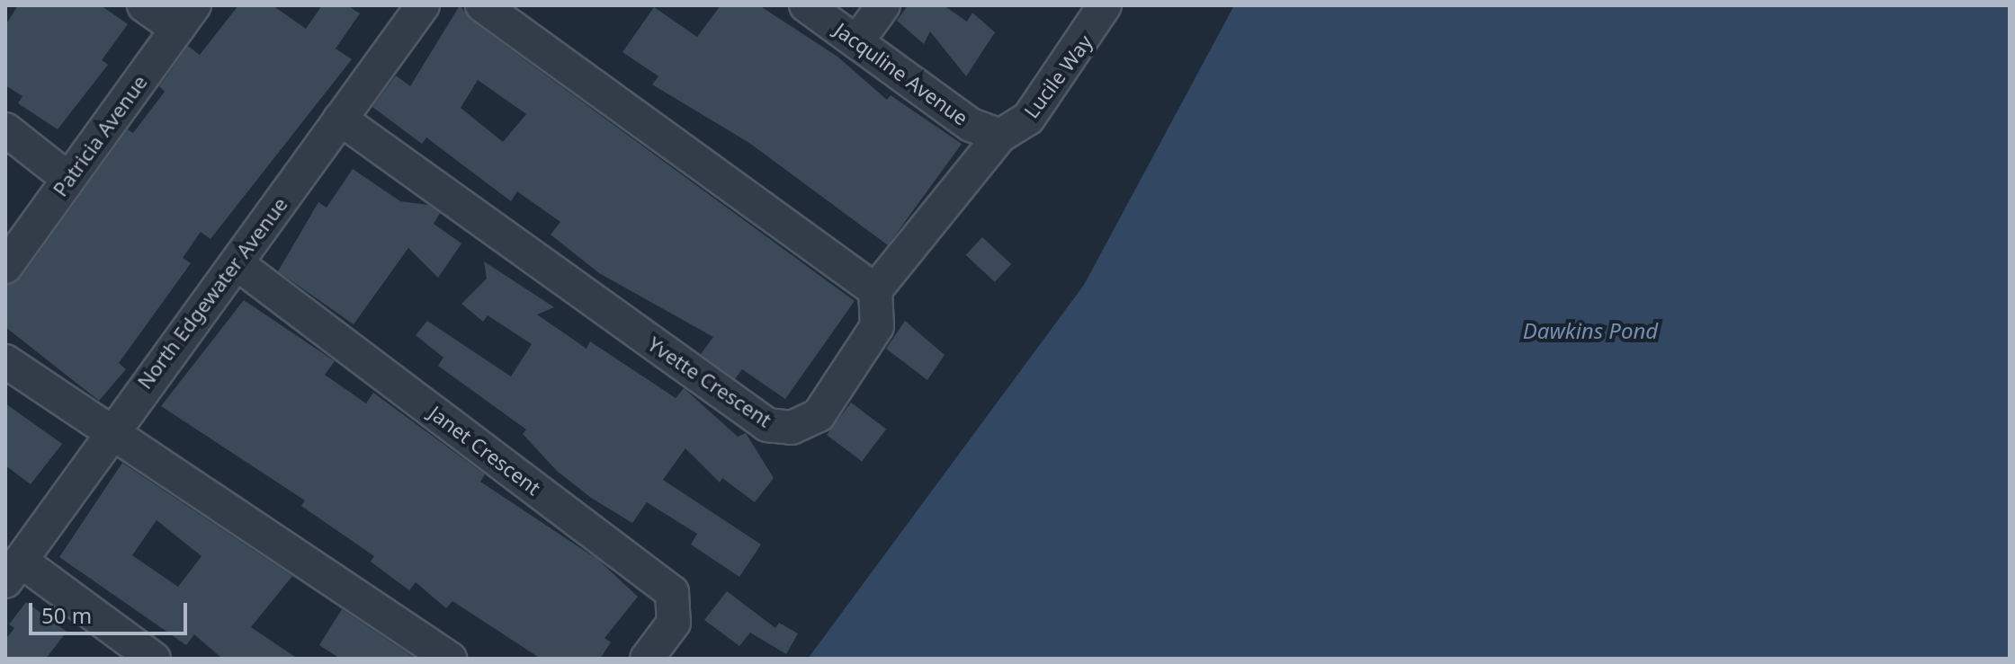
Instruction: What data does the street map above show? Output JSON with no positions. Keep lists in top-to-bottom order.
{
  "streets": {
    "street": [
      "Jacquline Avenue",
      "Lucile Way",
      "Patricia Avenue",
      "North Edgewater Avenue",
      "Yvette Crescent",
      "Janet Crescent"
    ]
  },
  "crossings": [
    ["Jacquline Avenue", "Lucile Way"],
    ["Lucile Way", "Yvette Crescent"],
    ["North Edgewater Avenue", "Yvette Crescent"],
    ["North Edgewater Avenue", "Janet Crescent"]
  ],
  "water": ["Dawkins Pond"],
  "scale_bar": "50 m"
}
